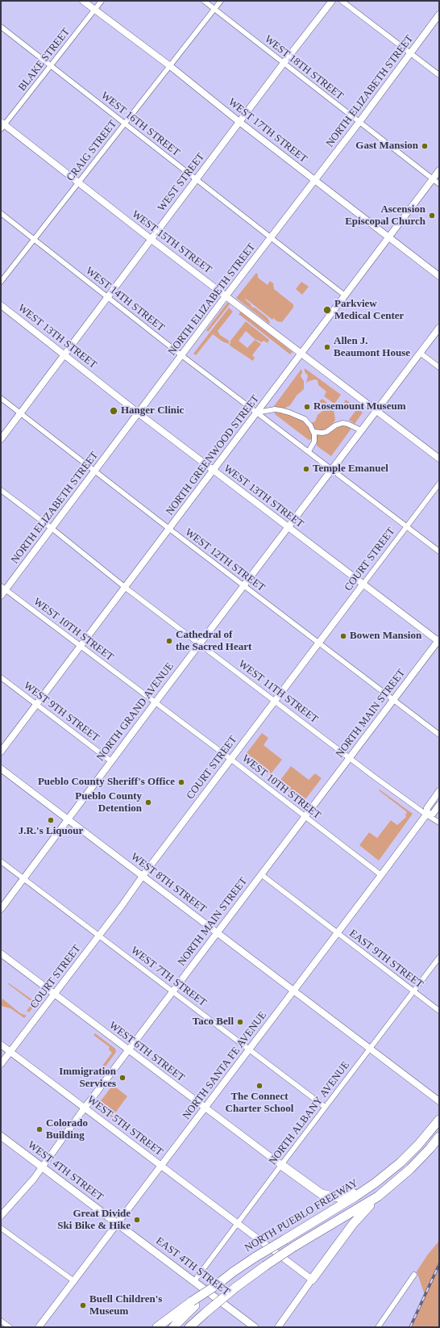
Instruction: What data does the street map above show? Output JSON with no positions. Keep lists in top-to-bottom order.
{
  "streets": {
    "highway": ["NORTH PUEBLO FREEWAY"],
    "main road": ["WEST 4TH STREET", "EAST 4TH STREET"],
    "street": [
      "BLAKE STREET",
      "WEST 18TH STREET",
      "NORTH ELIZABETH STREET",
      "WEST 16TH STREET",
      "WEST 17TH STREET",
      "CRAIG STREET",
      "WEST STREET",
      "WEST 15TH STREET",
      "WEST 14TH STREET",
      "WEST 13TH STREET",
      "NORTH GREENWOOD STREET",
      "COURT STREET",
      "WEST 12TH STREET",
      "WEST 10TH STREET",
      "WEST 11TH STREET",
      "WEST 9TH STREET",
      "NORTH GRAND AVENUE",
      "NORTH MAIN STREET",
      "WEST 8TH STREET",
      "EAST 9TH STREET",
      "WEST 7TH STREET",
      "WEST 6TH STREET",
      "NORTH SANTA FE AVENUE",
      "NORTH ALBANY AVENUE",
      "WEST 5TH STREET"
    ]
  },
  "crossings": [
    ["BLAKE STREET", "WEST 16TH STREET"],
    ["BLAKE STREET", "WEST 17TH STREET"],
    ["BLAKE STREET", "WEST 15TH STREET"],
    ["WEST 18TH STREET", "NORTH ELIZABETH STREET"],
    ["WEST 18TH STREET", "CRAIG STREET"],
    ["WEST 18TH STREET", "WEST STREET"],
    ["WEST 18TH STREET", "NORTH GREENWOOD STREET"],
    ["NORTH ELIZABETH STREET", "WEST 16TH STREET"],
    ["NORTH ELIZABETH STREET", "WEST 17TH STREET"],
    ["NORTH ELIZABETH STREET", "WEST 15TH STREET"],
    ["NORTH ELIZABETH STREET", "WEST 14TH STREET"],
    ["NORTH ELIZABETH STREET", "WEST 13TH STREET"],
    ["NORTH ELIZABETH STREET", "WEST 12TH STREET"],
    ["NORTH ELIZABETH STREET", "WEST 10TH STREET"],
    ["NORTH ELIZABETH STREET", "WEST 11TH STREET"],
    ["WEST 16TH STREET", "CRAIG STREET"],
    ["WEST 16TH STREET", "WEST STREET"],
    ["WEST 16TH STREET", "NORTH GREENWOOD STREET"],
    ["WEST 17TH STREET", "CRAIG STREET"],
    ["WEST 17TH STREET", "WEST STREET"],
    ["WEST 17TH STREET", "NORTH GREENWOOD STREET"],
    ["CRAIG STREET", "WEST 15TH STREET"],
    ["CRAIG STREET", "WEST 14TH STREET"],
    ["WEST STREET", "WEST 15TH STREET"],
    ["WEST STREET", "WEST 14TH STREET"],
    ["WEST STREET", "WEST 13TH STREET"],
    ["WEST STREET", "WEST 12TH STREET"],
    ["WEST 15TH STREET", "NORTH GREENWOOD STREET"],
    ["WEST 15TH STREET", "NORTH GRAND AVENUE"],
    ["WEST 14TH STREET", "NORTH GREENWOOD STREET"],
    ["WEST 14TH STREET", "COURT STREET"],
    ["WEST 14TH STREET", "NORTH GRAND AVENUE"],
    ["WEST 13TH STREET", "NORTH GREENWOOD STREET"],
    ["WEST 13TH STREET", "COURT STREET"],
    ["WEST 13TH STREET", "NORTH GRAND AVENUE"],
    ["WEST 13TH STREET", "NORTH MAIN STREET"],
    ["NORTH GREENWOOD STREET", "WEST 12TH STREET"],
    ["NORTH GREENWOOD STREET", "WEST 10TH STREET"],
    ["NORTH GREENWOOD STREET", "WEST 11TH STREET"],
    ["NORTH GREENWOOD STREET", "WEST 9TH STREET"],
    ["COURT STREET", "WEST 12TH STREET"],
    ["COURT STREET", "WEST 10TH STREET"],
    ["COURT STREET", "WEST 11TH STREET"],
    ["COURT STREET", "WEST 8TH STREET"],
    ["COURT STREET", "WEST 7TH STREET"],
    ["COURT STREET", "WEST 6TH STREET"],
    ["COURT STREET", "WEST 5TH STREET"],
    ["WEST 12TH STREET", "NORTH GRAND AVENUE"],
    ["WEST 12TH STREET", "NORTH MAIN STREET"],
    ["WEST 10TH STREET", "NORTH GRAND AVENUE"],
    ["WEST 10TH STREET", "NORTH MAIN STREET"],
    ["WEST 10TH STREET", "NORTH SANTA FE AVENUE"],
    ["WEST 11TH STREET", "NORTH GRAND AVENUE"],
    ["WEST 11TH STREET", "NORTH MAIN STREET"],
    ["WEST 11TH STREET", "NORTH SANTA FE AVENUE"],
    ["WEST 9TH STREET", "NORTH GRAND AVENUE"],
    ["NORTH GRAND AVENUE", "WEST 8TH STREET"],
    ["NORTH GRAND AVENUE", "WEST 7TH STREET"],
    ["NORTH MAIN STREET", "WEST 8TH STREET"],
    ["NORTH MAIN STREET", "WEST 7TH STREET"],
    ["NORTH MAIN STREET", "WEST 6TH STREET"],
    ["NORTH MAIN STREET", "WEST 5TH STREET"],
    ["NORTH MAIN STREET", "WEST 4TH STREET"],
    ["WEST 8TH STREET", "NORTH SANTA FE AVENUE"],
    ["WEST 8TH STREET", "NORTH ALBANY AVENUE"],
    ["EAST 9TH STREET", "NORTH SANTA FE AVENUE"],
    ["EAST 9TH STREET", "NORTH ALBANY AVENUE"],
    ["WEST 7TH STREET", "NORTH SANTA FE AVENUE"],
    ["WEST 7TH STREET", "NORTH ALBANY AVENUE"],
    ["WEST 6TH STREET", "NORTH SANTA FE AVENUE"],
    ["WEST 6TH STREET", "NORTH ALBANY AVENUE"],
    ["NORTH SANTA FE AVENUE", "WEST 5TH STREET"],
    ["NORTH SANTA FE AVENUE", "WEST 4TH STREET"],
    ["NORTH SANTA FE AVENUE", "EAST 4TH STREET"],
    ["NORTH ALBANY AVENUE", "WEST 5TH STREET"],
    ["NORTH ALBANY AVENUE", "EAST 4TH STREET"],
    ["WEST 4TH STREET", "EAST 4TH STREET"]
  ],
  "places": [
    "Gast Mansion",
    "Ascension Episcopal Church",
    "Parkview Medical Center",
    "Allen J. Beaumont House",
    "Rosemount Museum",
    "Hanger Clinic",
    "Temple Emanuel",
    "Bowen Mansion",
    "Cathedral of the Sacred Heart",
    "Pueblo County Sheriff's Office",
    "Pueblo County Detention",
    "J.R.'s Liquour",
    "Taco Bell",
    "Immigration Services",
    "The Connect Charter School",
    "Colorado Building",
    "Great Divide Ski Bike & Hike",
    "Buell Children's Museum"
  ]
}
